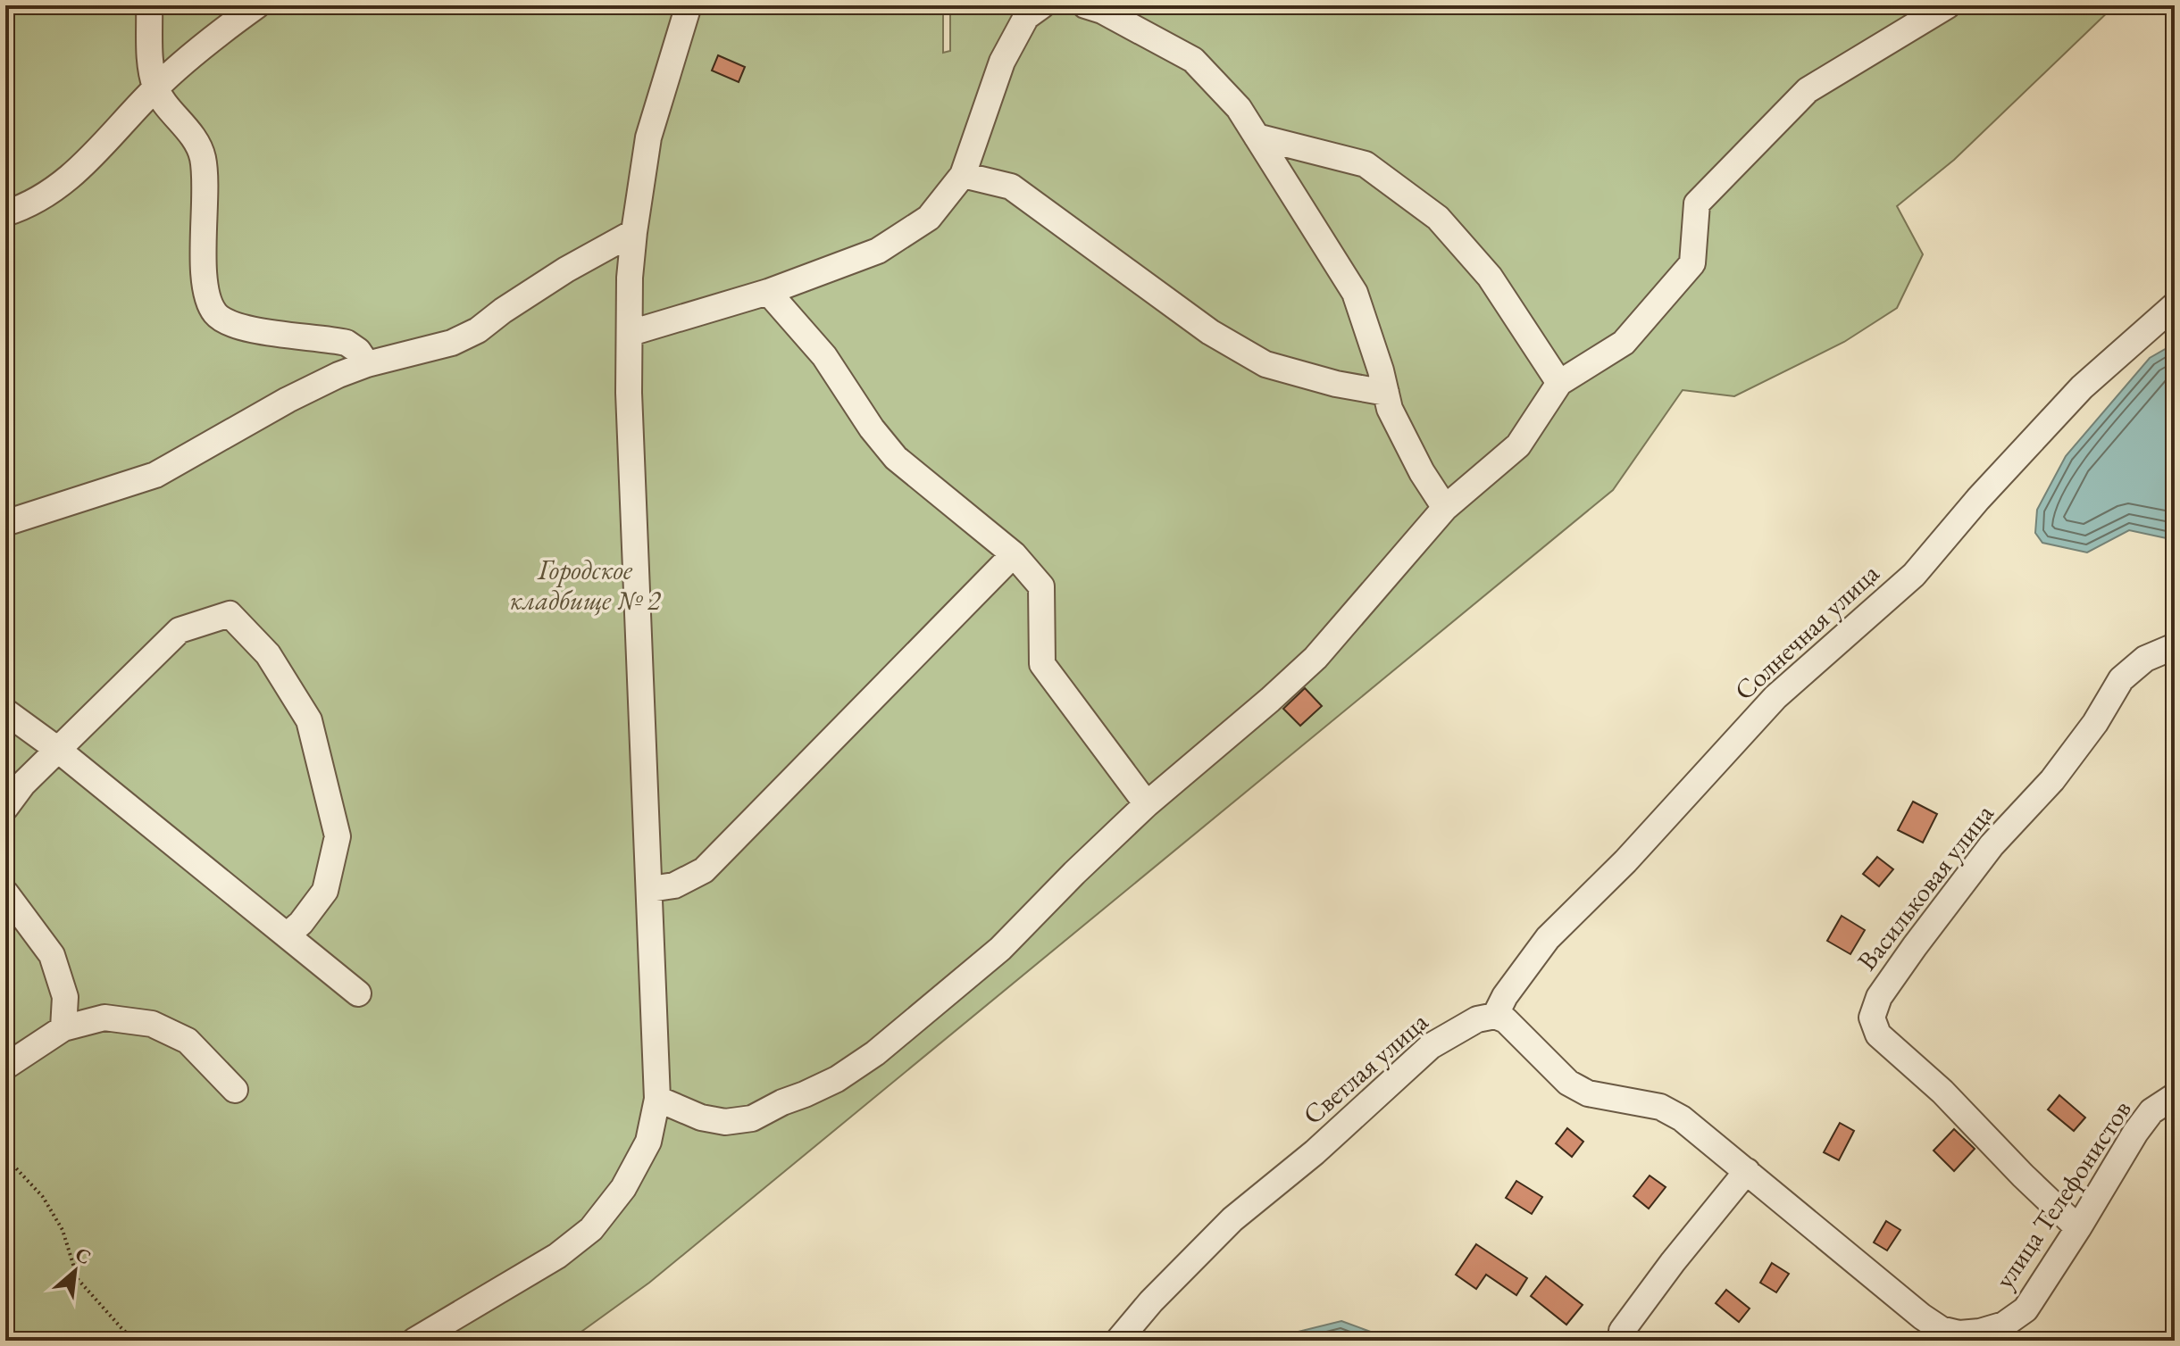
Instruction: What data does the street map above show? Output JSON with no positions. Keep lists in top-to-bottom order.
{
  "streets": {
    "street": [
      "Солнечная улица",
      "Васильковая улица",
      "Светлая улица",
      "улица Телефонистов"
    ]
  },
  "crossings": [
    ["Солнечная улица", "Светлая улица"],
    ["Васильковая улица", "улица Телефонистов"]
  ],
  "parks": ["Городское кладбище № 2"],
  "north": "top right"
}
